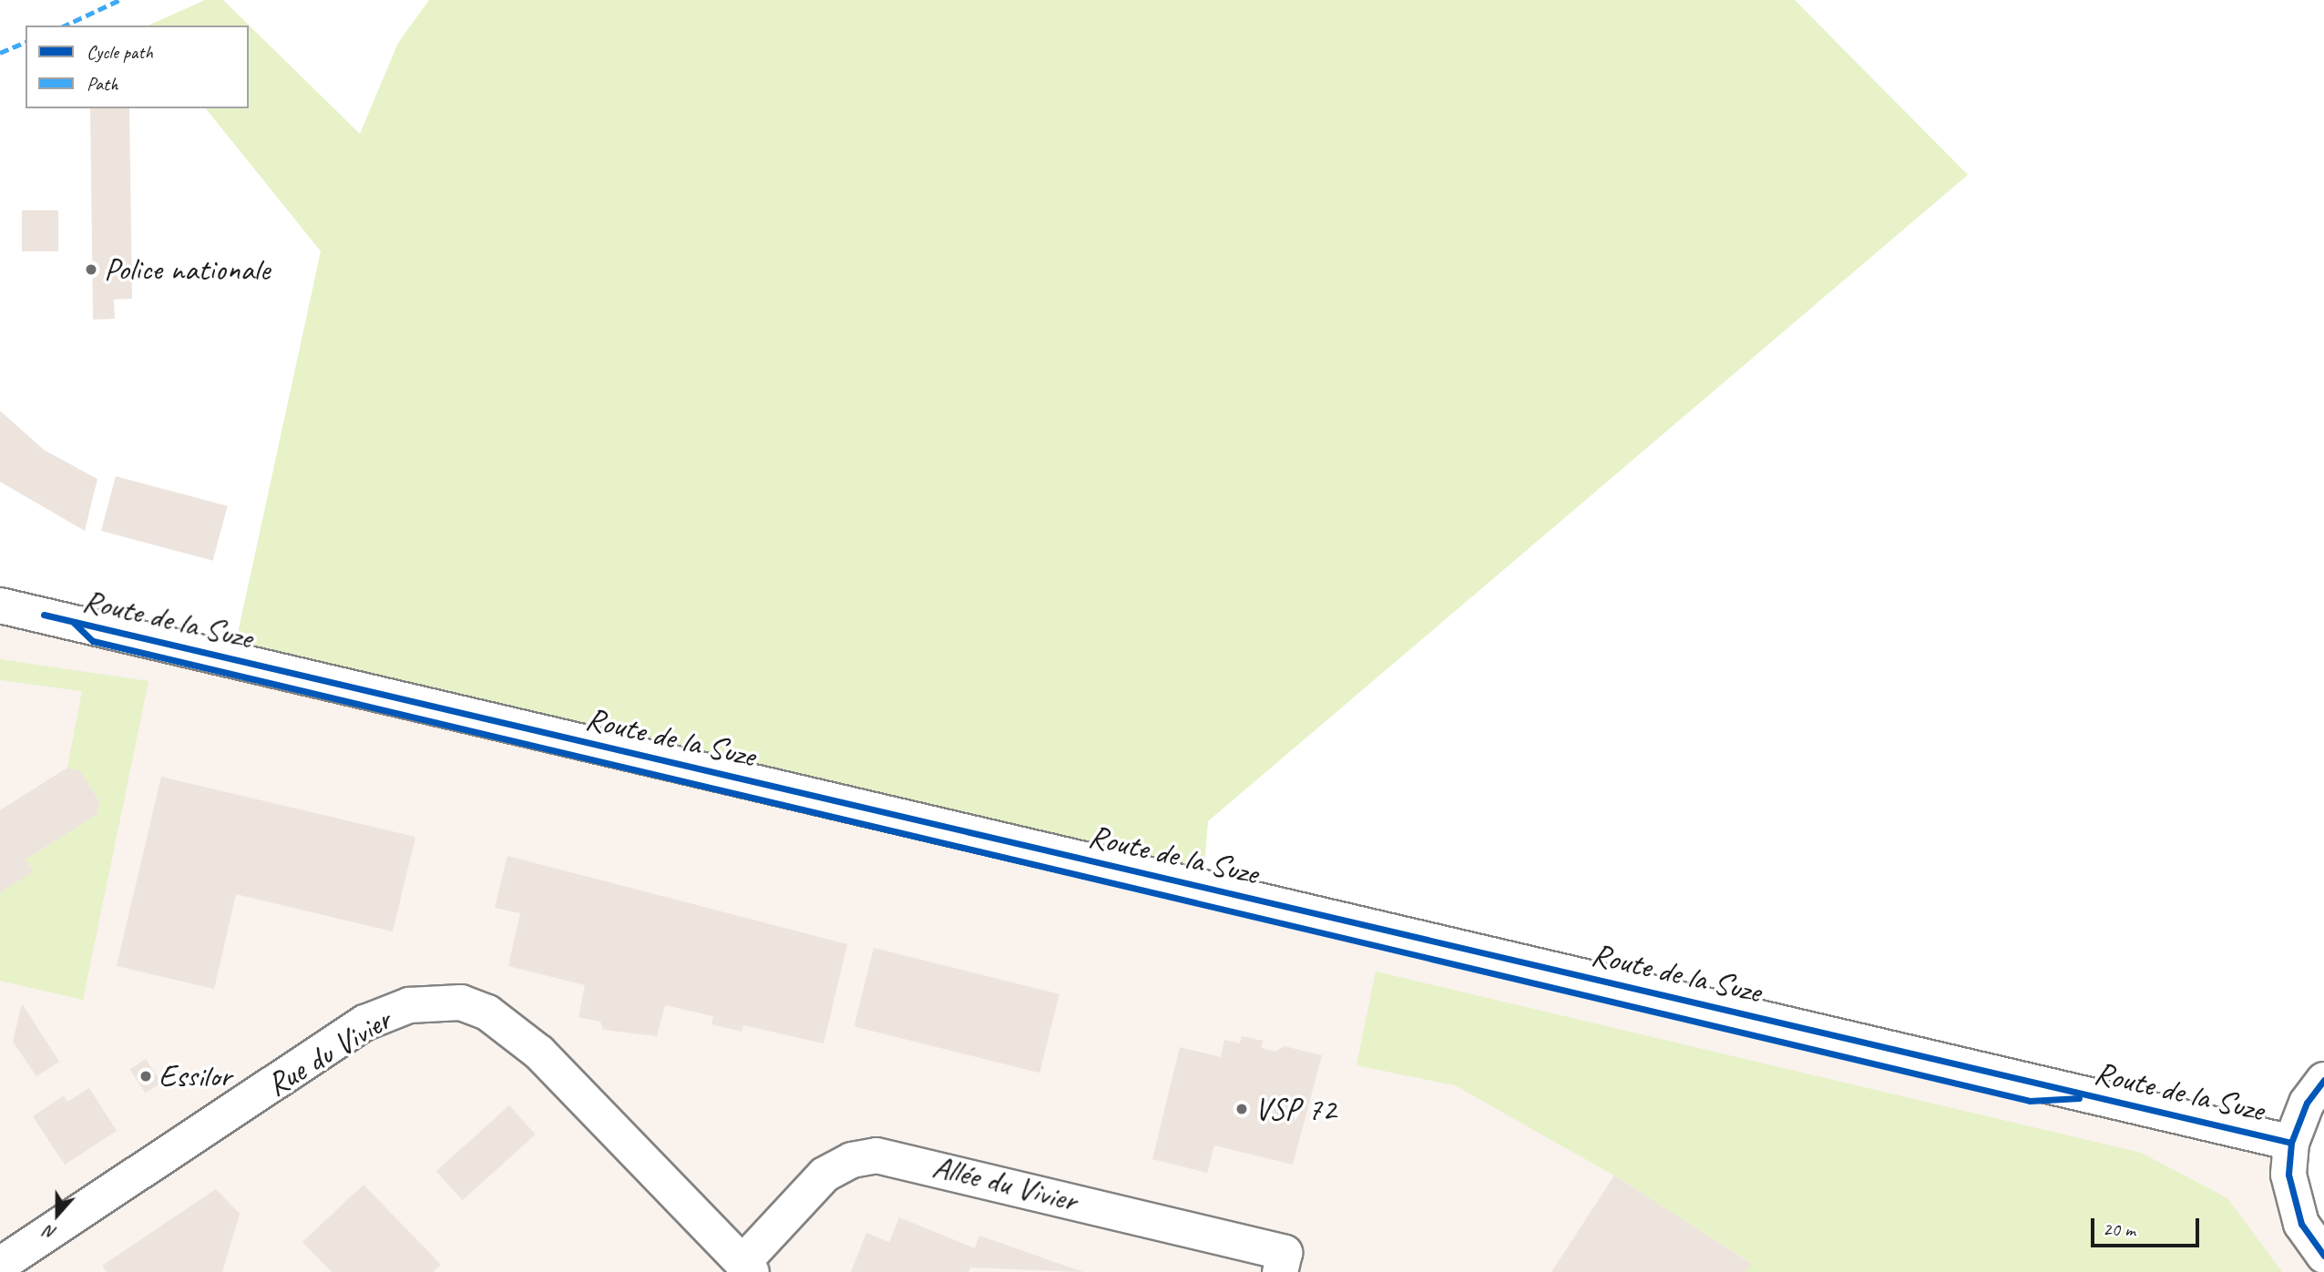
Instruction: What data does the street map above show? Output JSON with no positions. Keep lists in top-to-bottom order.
{
  "streets": {
    "main road": ["Route de la Suze", "Rue du Vivier", "Allée du Vivier"]
  },
  "crossings": [
    ["Rue du Vivier", "Allée du Vivier"]
  ],
  "places": ["Police nationale", "Essilor", "VSP 72"],
  "legend": ["Cycle path", "Path"],
  "scale_bar": "20 m",
  "north": "bottom"
}
